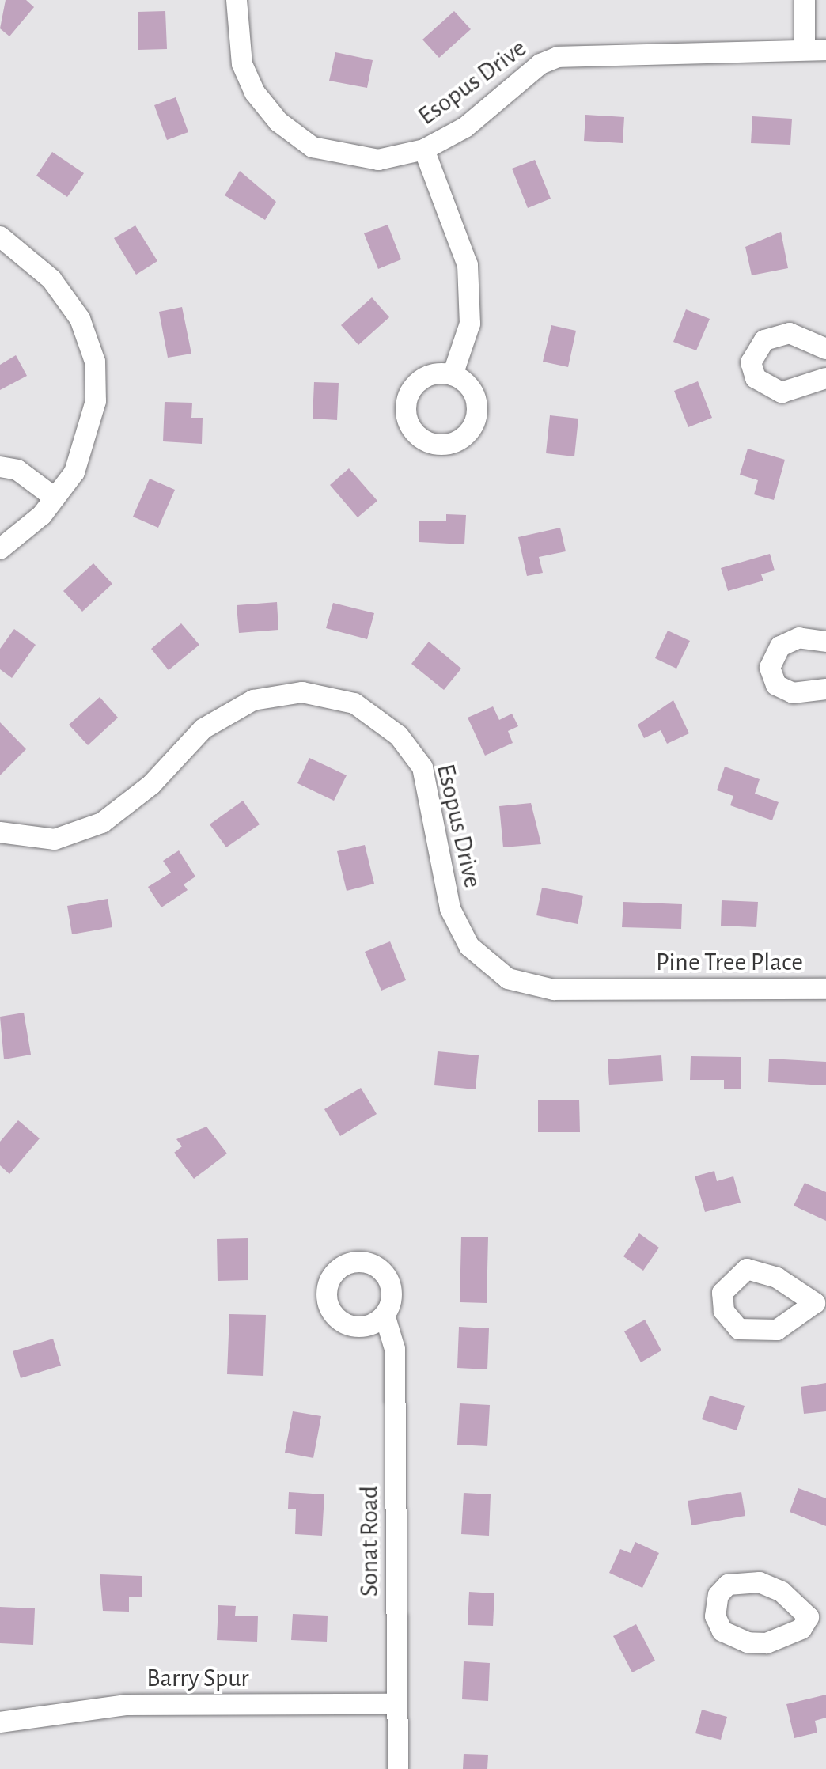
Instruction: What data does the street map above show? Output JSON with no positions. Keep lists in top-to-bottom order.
{
  "streets": {
    "street": [
      "Esopus Drive",
      "Pine Tree Place",
      "Sonat Road",
      "Barry Spur"
    ]
  },
  "crossings": [
    ["Esopus Drive", "Pine Tree Place"],
    ["Sonat Road", "Barry Spur"]
  ]
}
